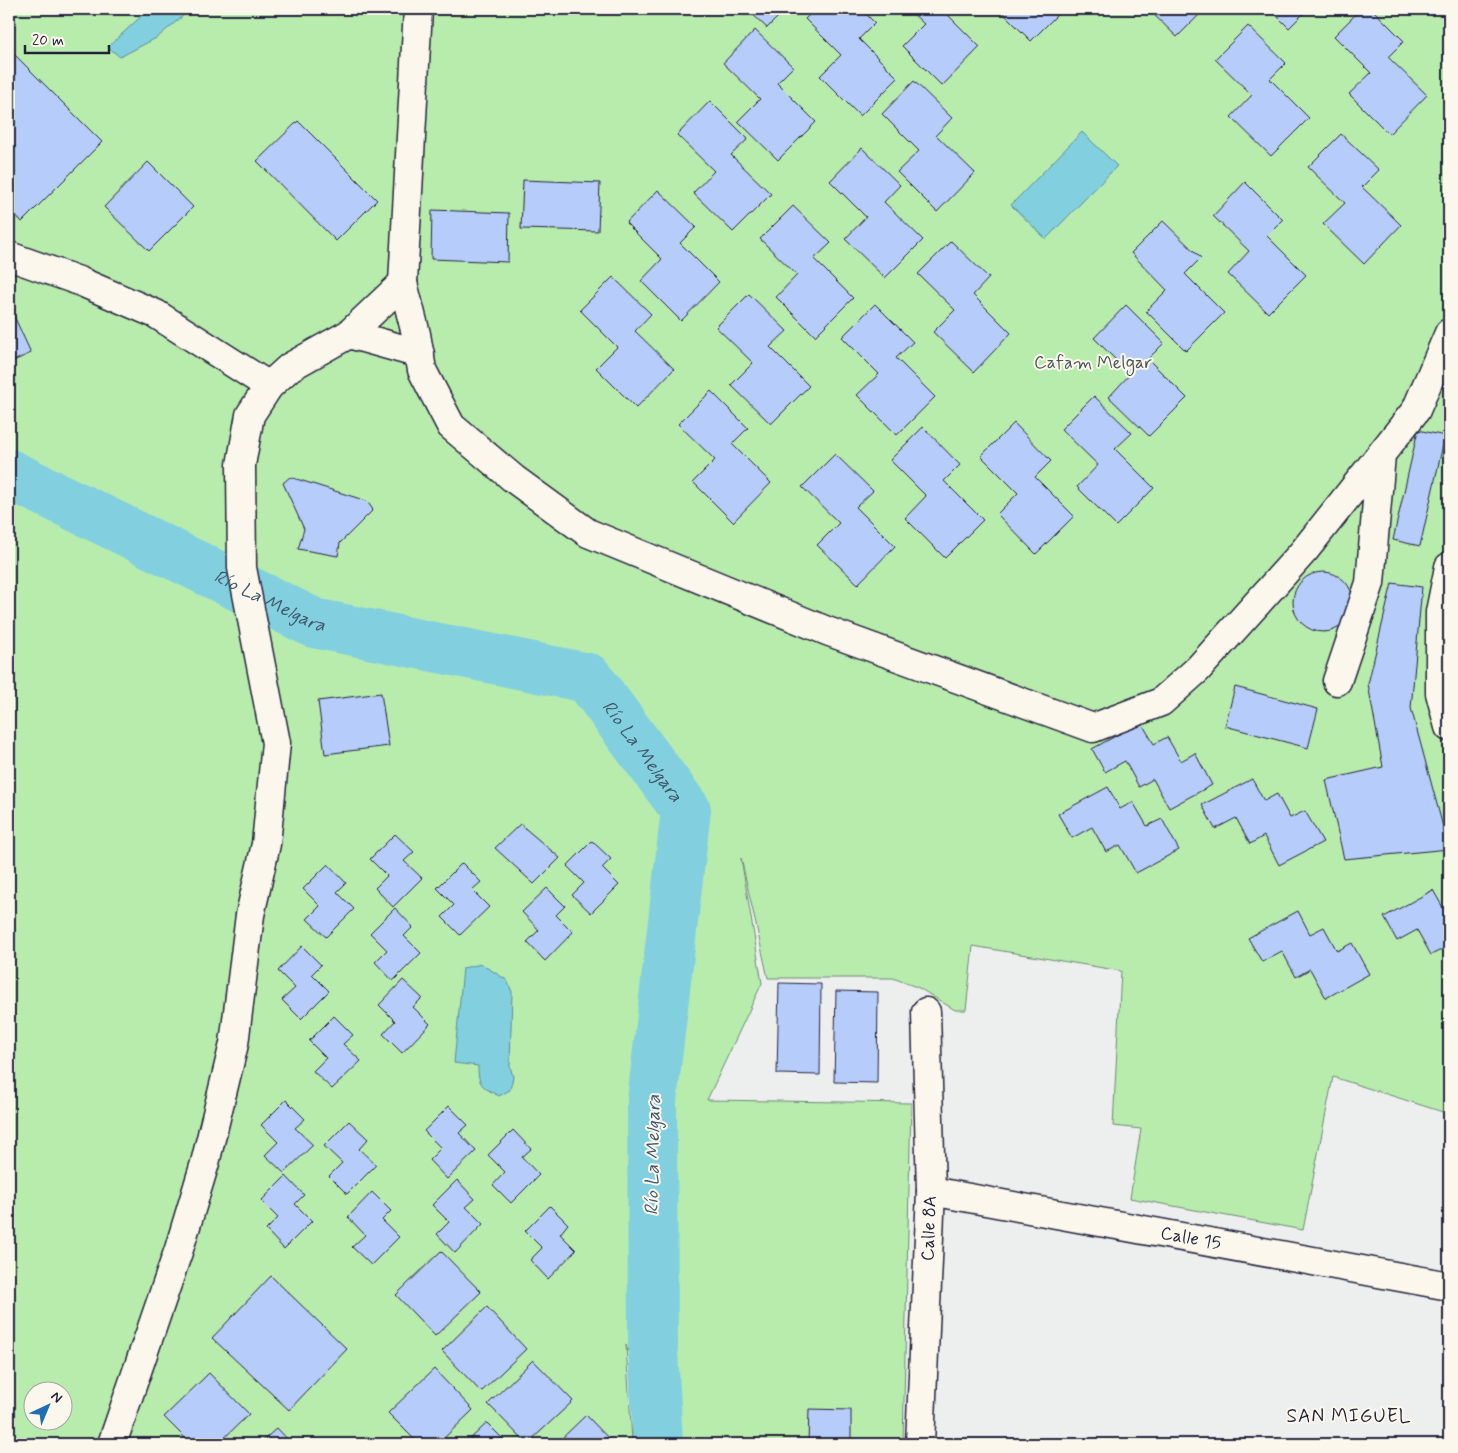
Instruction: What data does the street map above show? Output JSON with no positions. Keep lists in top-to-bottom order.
{
  "streets": {
    "street": ["Calle 8A", "Calle 15"]
  },
  "crossings": [
    ["Calle 8A", "Calle 15"]
  ],
  "districts": ["SAN MIGUEL"],
  "water": ["Río La Melgara"],
  "parks": ["Cafam Melgar"],
  "scale_bar": "20 m",
  "north": "top right"
}
